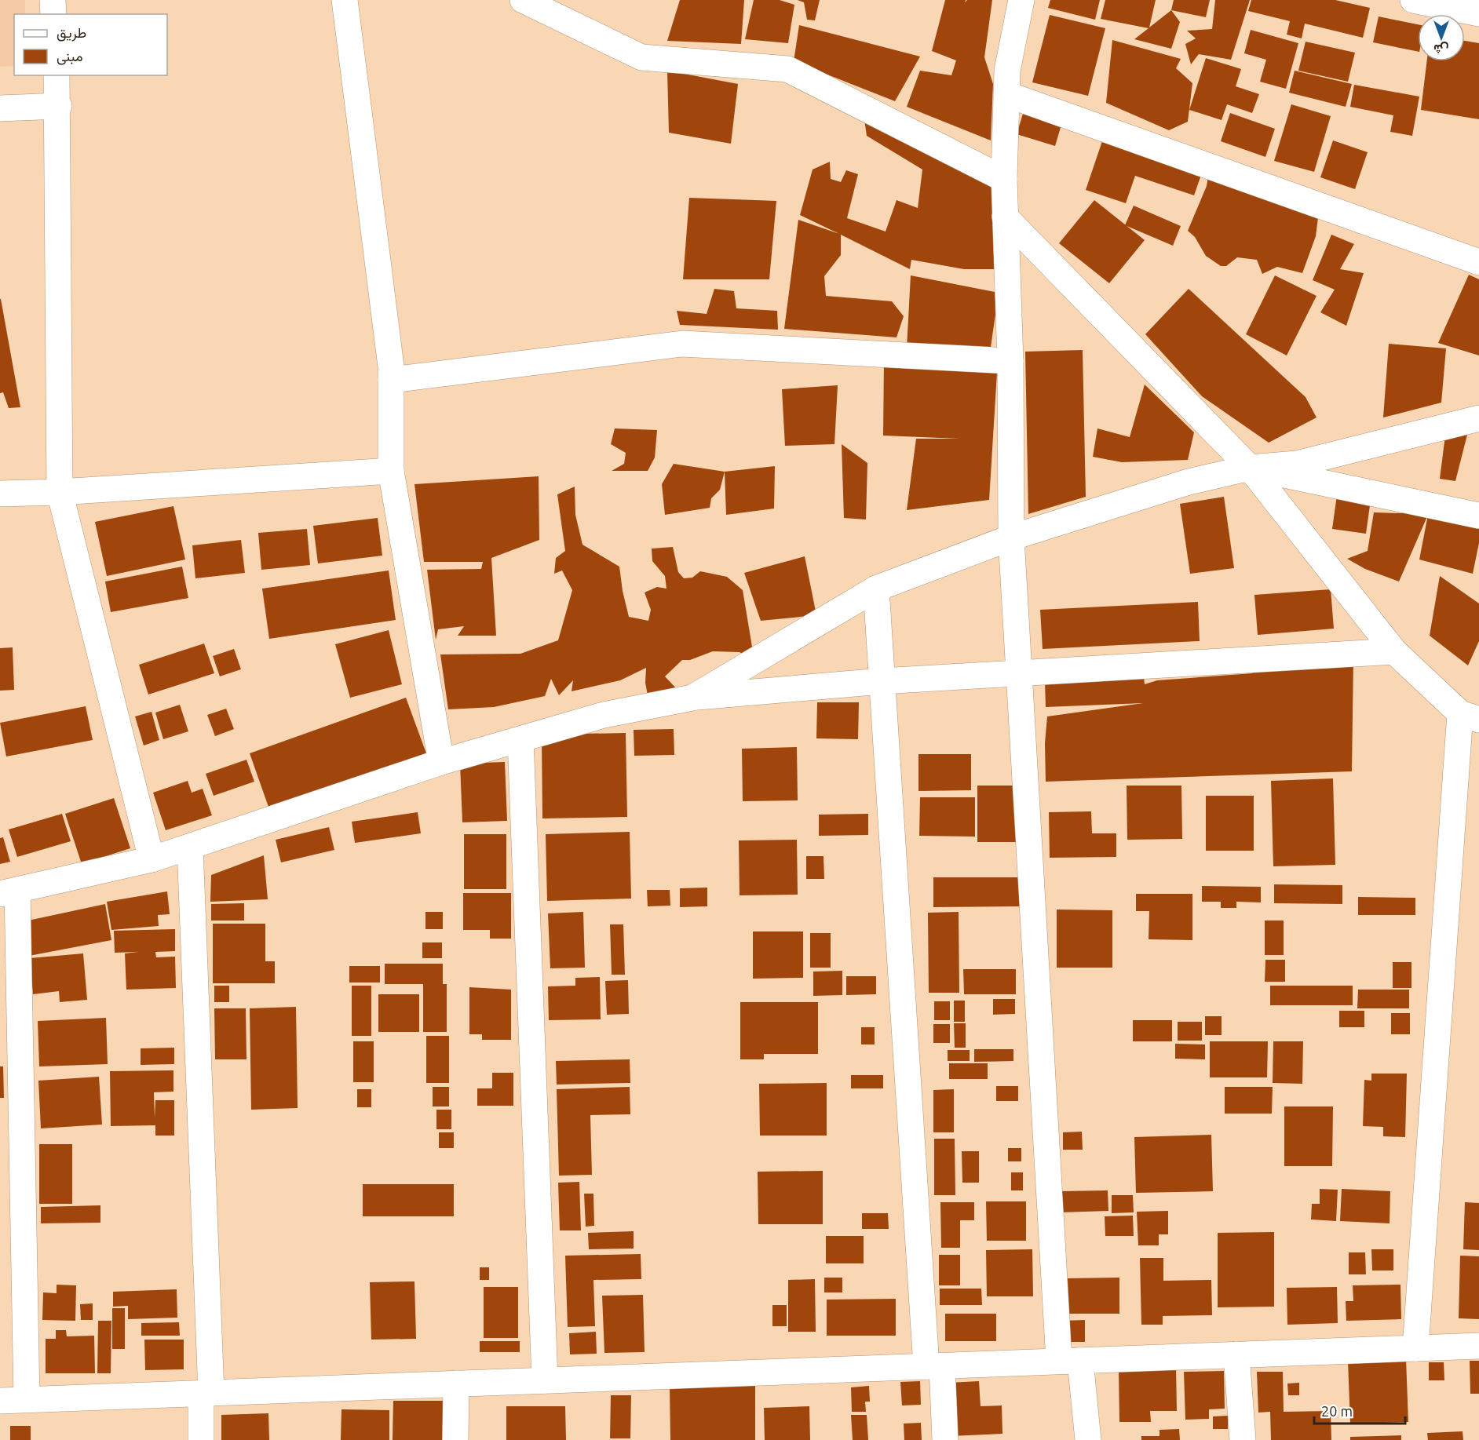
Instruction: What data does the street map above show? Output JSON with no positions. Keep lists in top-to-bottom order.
{
  "legend": ["طريق", "مبنى"],
  "scale_bar": "20 m",
  "north": "bottom"
}
